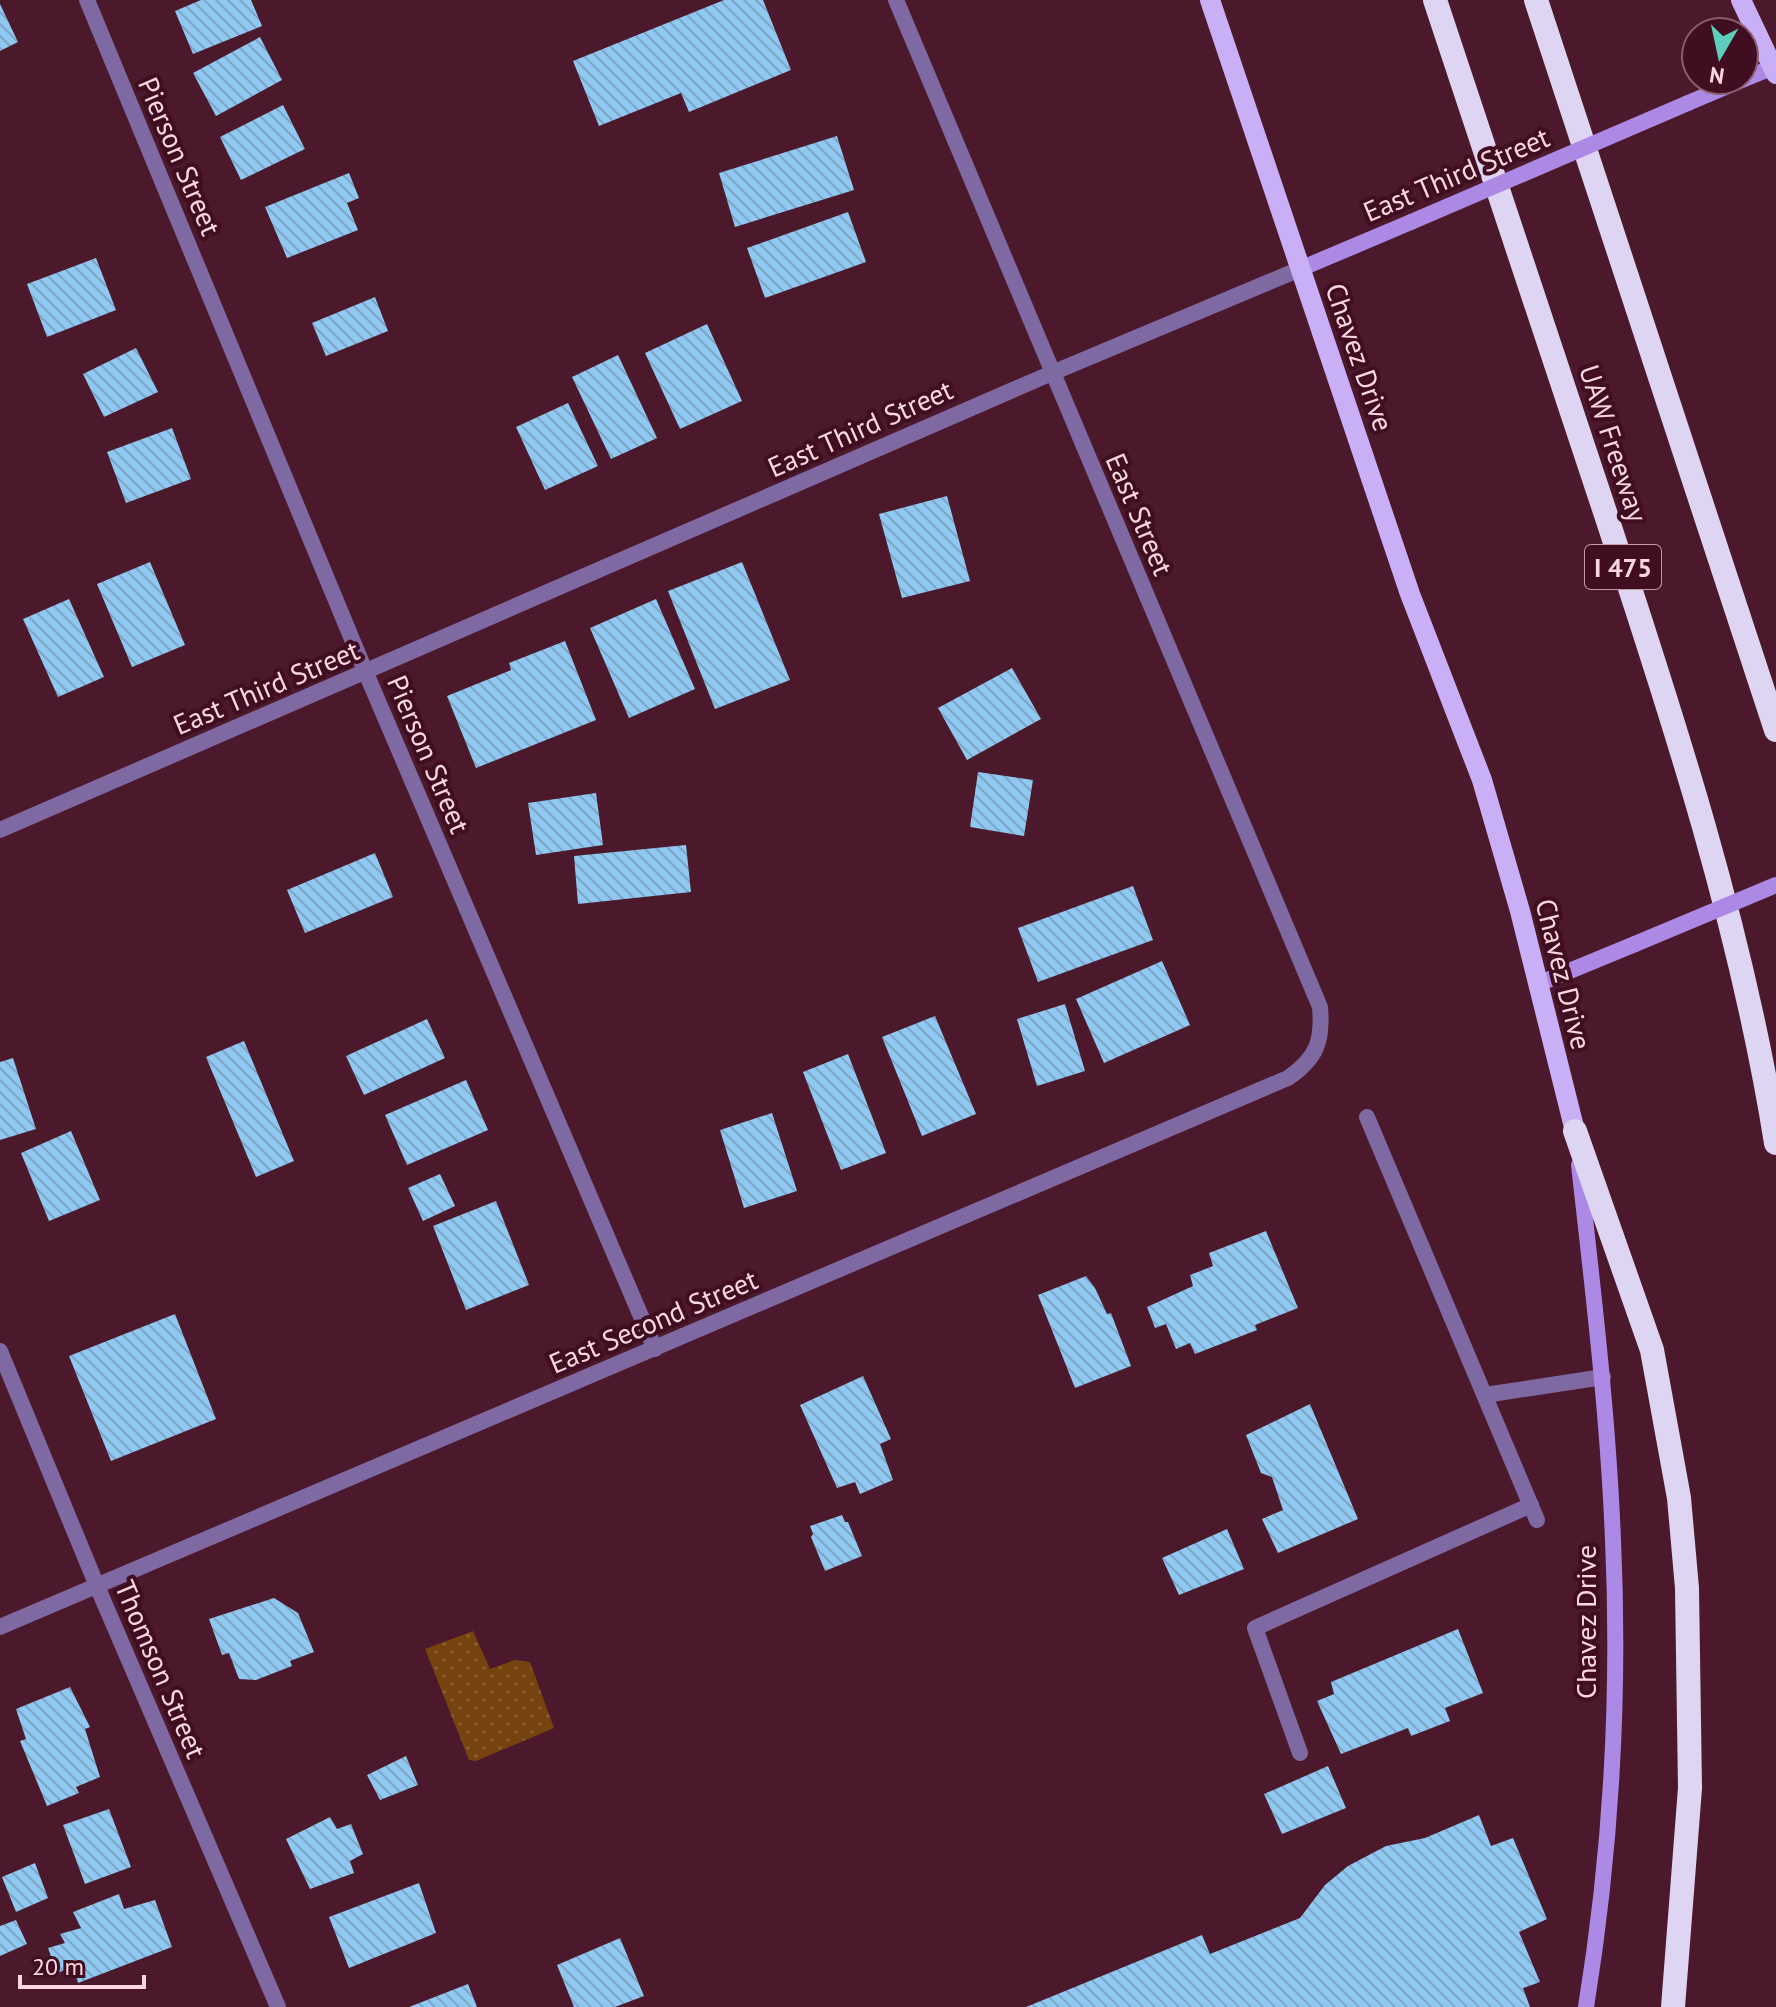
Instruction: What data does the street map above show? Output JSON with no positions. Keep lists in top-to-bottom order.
{
  "streets": {
    "highway": ["UAW Freeway", "I 475"],
    "main road": ["East Third Street", "Chavez Drive"],
    "street": [
      "Pierson Street",
      "East Street",
      "East Second Street",
      "Thomson Street"
    ]
  },
  "crossings": [
    ["Pierson Street", "East Third Street"],
    ["Pierson Street", "East Second Street"],
    ["East Third Street", "Chavez Drive"],
    ["East Third Street", "East Street"],
    ["East Street", "East Second Street"],
    ["East Second Street", "Thomson Street"]
  ],
  "scale_bar": "20 m",
  "north": "bottom"
}
